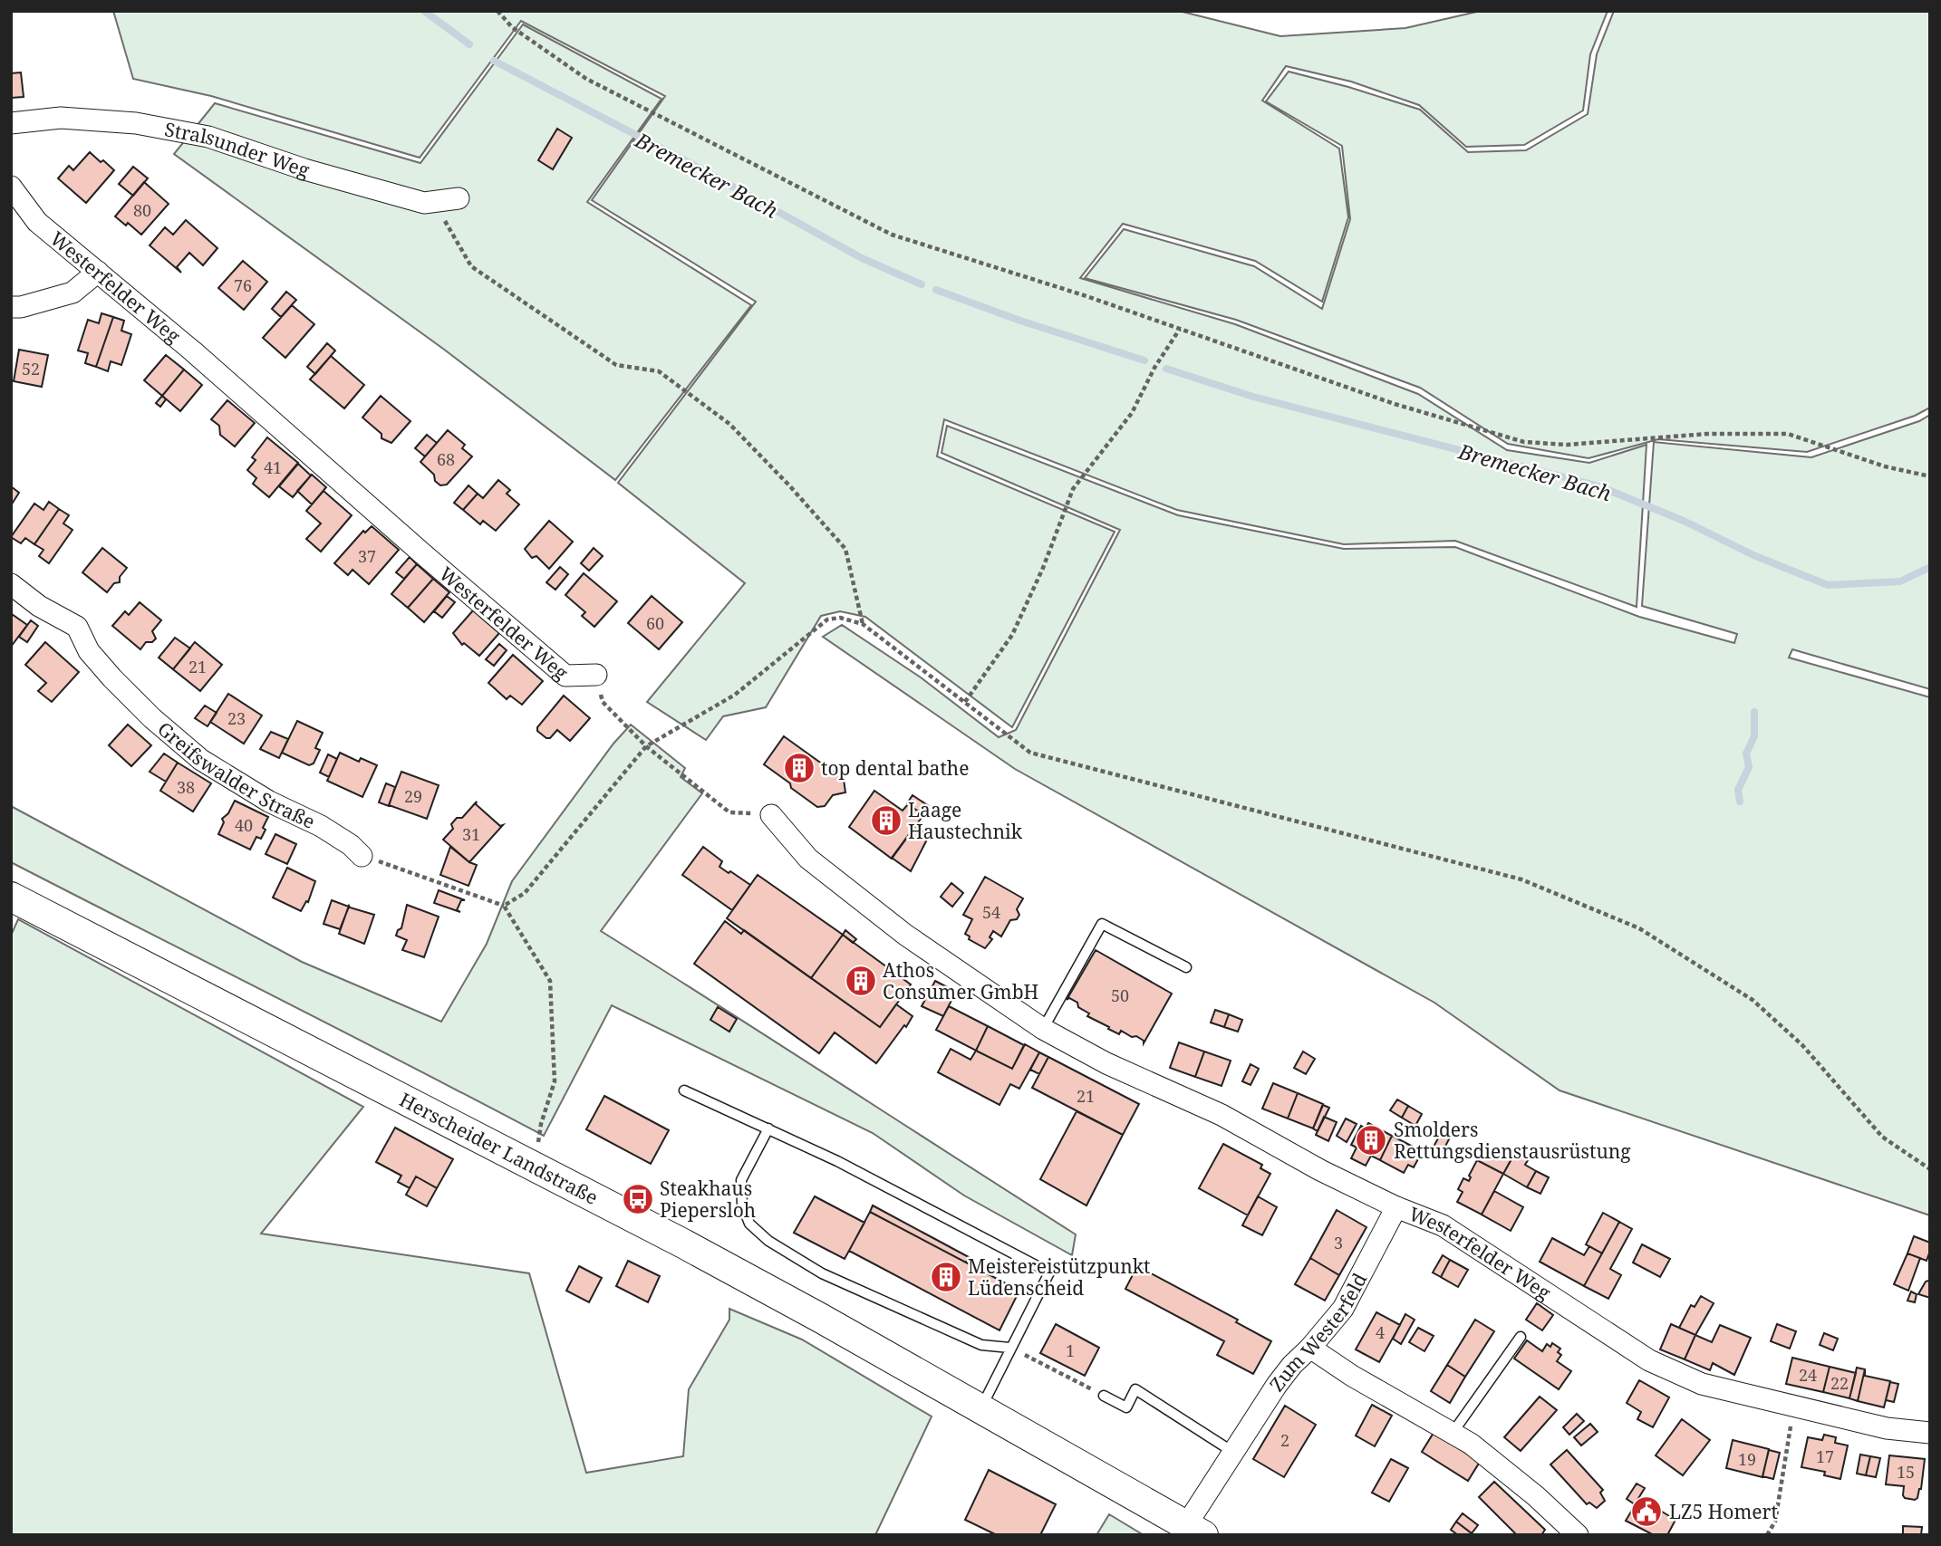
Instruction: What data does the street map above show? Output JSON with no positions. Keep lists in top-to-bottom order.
{
  "streets": {
    "main road": ["Herscheider Landstraße"],
    "street": [
      "Stralsunder Weg",
      "Westerfelder Weg",
      "Greifswalder Straße",
      "Zum Westerfeld"
    ]
  },
  "crossings": [
    ["Westerfelder Weg", "Zum Westerfeld"],
    ["Herscheider Landstraße", "Zum Westerfeld"]
  ],
  "water": ["Bremecker Bach"],
  "places": {
    "building": [
      "top dental bathe",
      "Laage Haustechnik",
      "Athos Consumer GmbH",
      "Smolders Rettungsdienstausrüstung",
      "Meistereistützpunkt Lüdenscheid"
    ],
    "bus stop": ["Steakhaus Piepersloh"],
    "public building": ["LZ5 Homert"]
  },
  "house_numbers": [
    "80",
    "76",
    "52",
    "68",
    "41",
    "37",
    "60",
    "21",
    "23",
    "38",
    "29",
    "40",
    "31",
    "54",
    "50",
    "21",
    "3",
    "4",
    "1",
    "24",
    "22",
    "2",
    "17",
    "19",
    "15"
  ]
}
